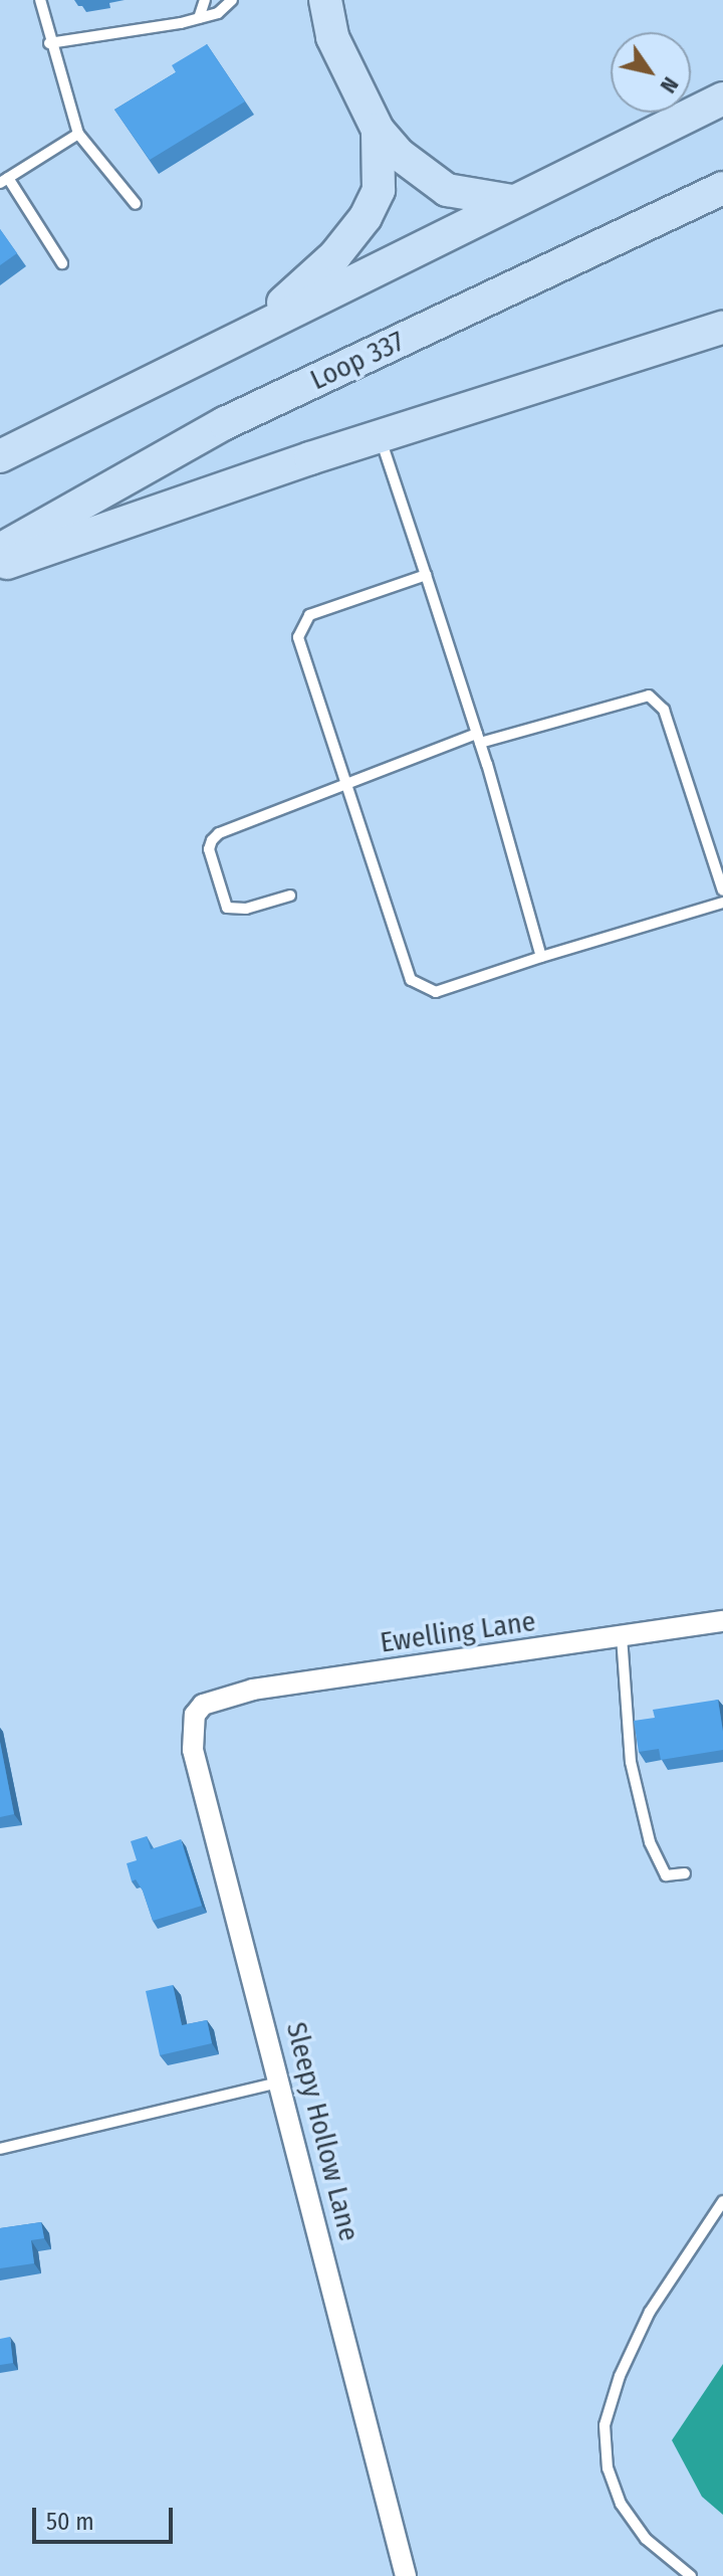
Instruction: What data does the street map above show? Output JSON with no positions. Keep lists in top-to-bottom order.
{
  "streets": {
    "main road": ["Loop 337"],
    "street": ["Ewelling Lane", "Sleepy Hollow Lane"]
  },
  "crossings": [
    ["Ewelling Lane", "Sleepy Hollow Lane"]
  ],
  "scale_bar": "50 m",
  "north": "bottom right"
}
